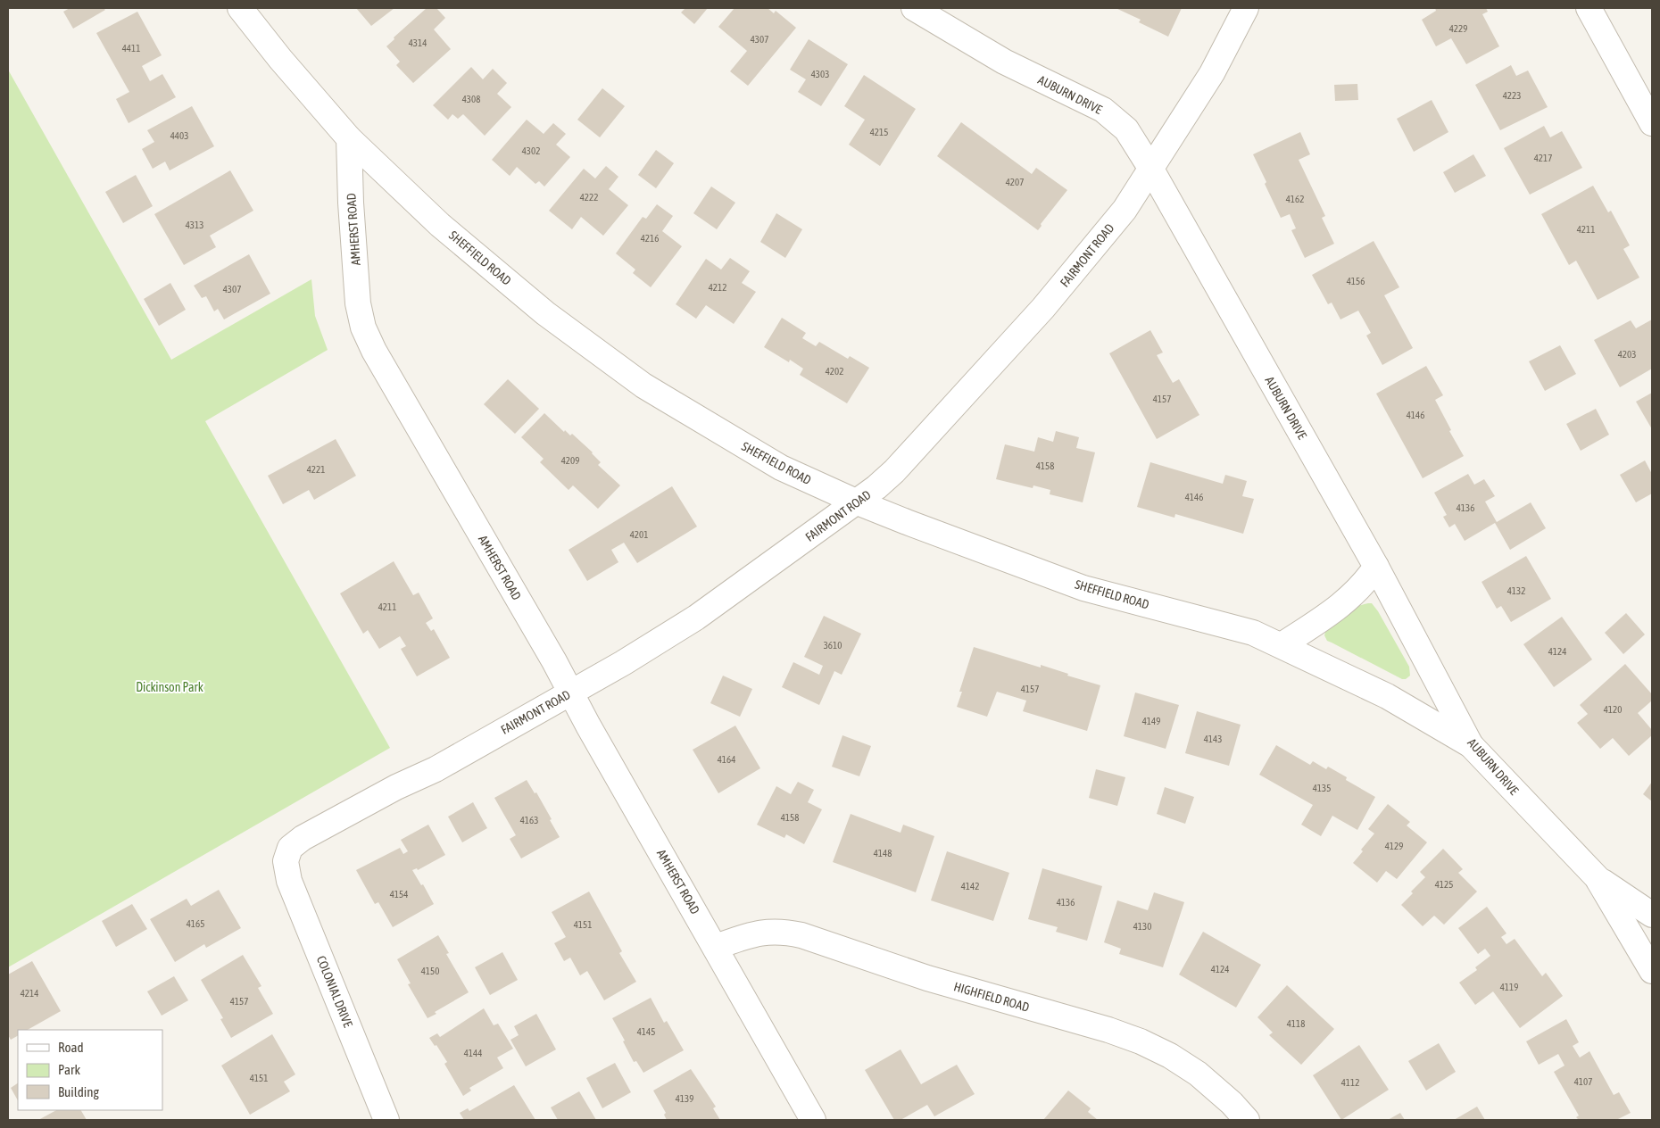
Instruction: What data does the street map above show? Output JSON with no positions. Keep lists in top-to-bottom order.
{
  "streets": {
    "street": [
      "AUBURN DRIVE",
      "AMHERST ROAD",
      "FAIRMONT ROAD",
      "SHEFFIELD ROAD",
      "COLONIAL DRIVE",
      "HIGHFIELD ROAD"
    ]
  },
  "crossings": [
    ["AUBURN DRIVE", "FAIRMONT ROAD"],
    ["AUBURN DRIVE", "SHEFFIELD ROAD"],
    ["AMHERST ROAD", "FAIRMONT ROAD"],
    ["AMHERST ROAD", "SHEFFIELD ROAD"],
    ["AMHERST ROAD", "HIGHFIELD ROAD"],
    ["FAIRMONT ROAD", "SHEFFIELD ROAD"],
    ["FAIRMONT ROAD", "COLONIAL DRIVE"]
  ],
  "parks": ["Dickinson Park"],
  "house_numbers": [
    "4229",
    "4307",
    "4314",
    "4411",
    "4303",
    "4223",
    "4308",
    "4215",
    "4403",
    "4302",
    "4217",
    "4207",
    "4222",
    "4162",
    "4313",
    "4211",
    "4216",
    "4156",
    "4212",
    "4307",
    "4203",
    "4202",
    "4157",
    "4146",
    "4209",
    "4158",
    "4221",
    "4146",
    "4136",
    "4201",
    "4132",
    "4211",
    "3610",
    "4124",
    "4157",
    "4120",
    "4149",
    "4143",
    "4164",
    "4135",
    "4158",
    "4163",
    "4129",
    "4148",
    "4125",
    "4142",
    "4154",
    "4136",
    "4165",
    "4151",
    "4130",
    "4124",
    "4150",
    "4119",
    "4214",
    "4157",
    "4118",
    "4145",
    "4144",
    "4151",
    "4107",
    "4112",
    "4139"
  ],
  "legend": ["Road", "Park", "Building"]
}
